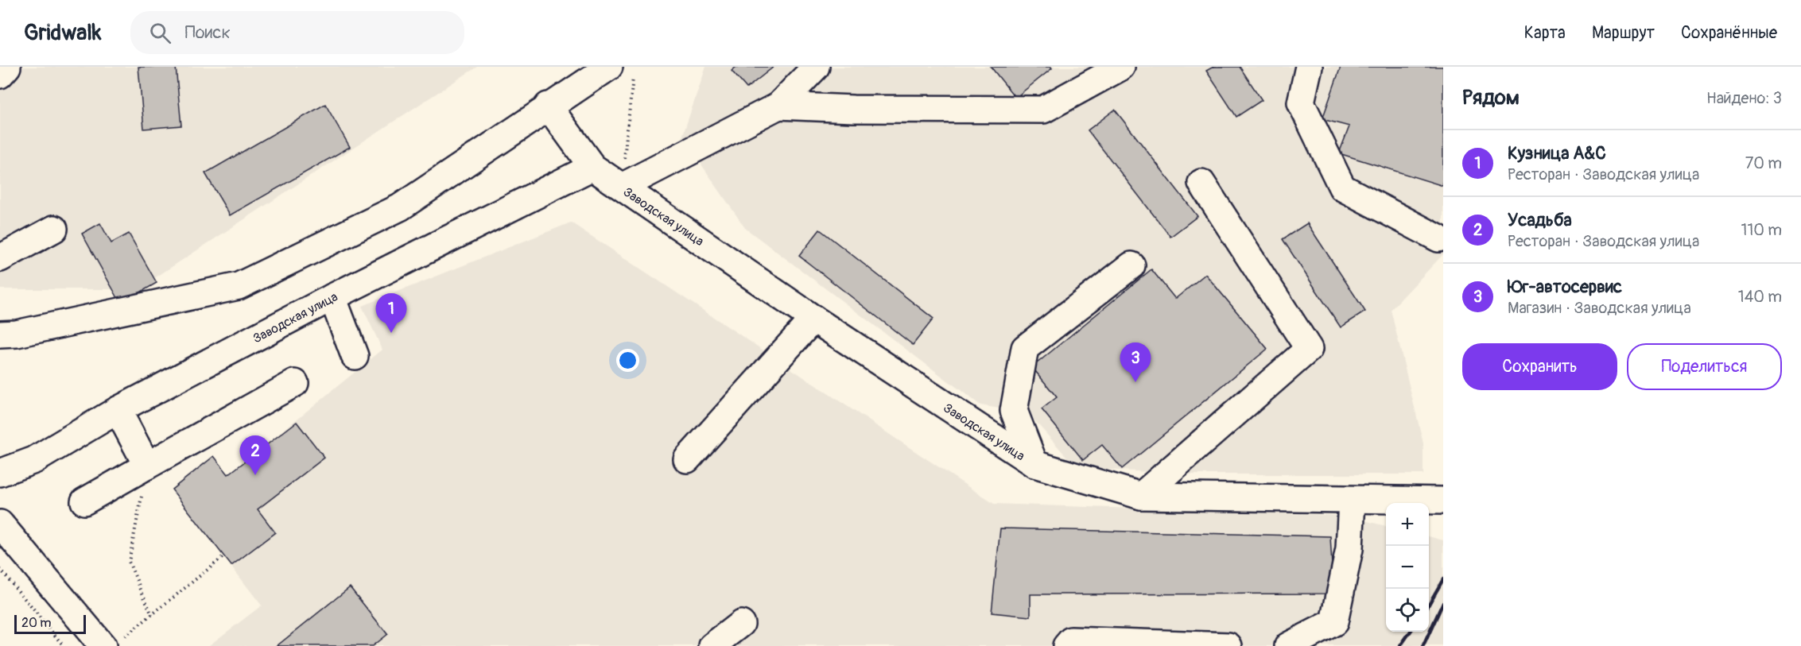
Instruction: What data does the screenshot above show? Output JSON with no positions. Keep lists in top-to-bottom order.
{
  "streets": {
    "street": ["Заводская улица"]
  },
  "scale_bar": "20 m",
  "page": {
    "header": "Gridwalk",
    "search": "Поиск",
    "nav": ["Карта", "Маршрут", "Сохранённые"],
    "heading": ["Рядом", "Найдено: 3"],
    "list": [
      {
        "mark": "1",
        "name": "Кузница А&С",
        "note": "Ресторан · Заводская улица",
        "value": "70 m"
      },
      {
        "mark": "2",
        "name": "Усадьба",
        "note": "Ресторан · Заводская улица",
        "value": "110 m"
      },
      {
        "mark": "3",
        "name": "Юг-автосервис",
        "note": "Магазин · Заводская улица",
        "value": "140 m"
      }
    ],
    "pins": ["1", "3", "2"],
    "buttons": ["Сохранить", "Поделиться"],
    "map_buttons": ["+", "−"],
    "scale": "20 m"
  }
}
